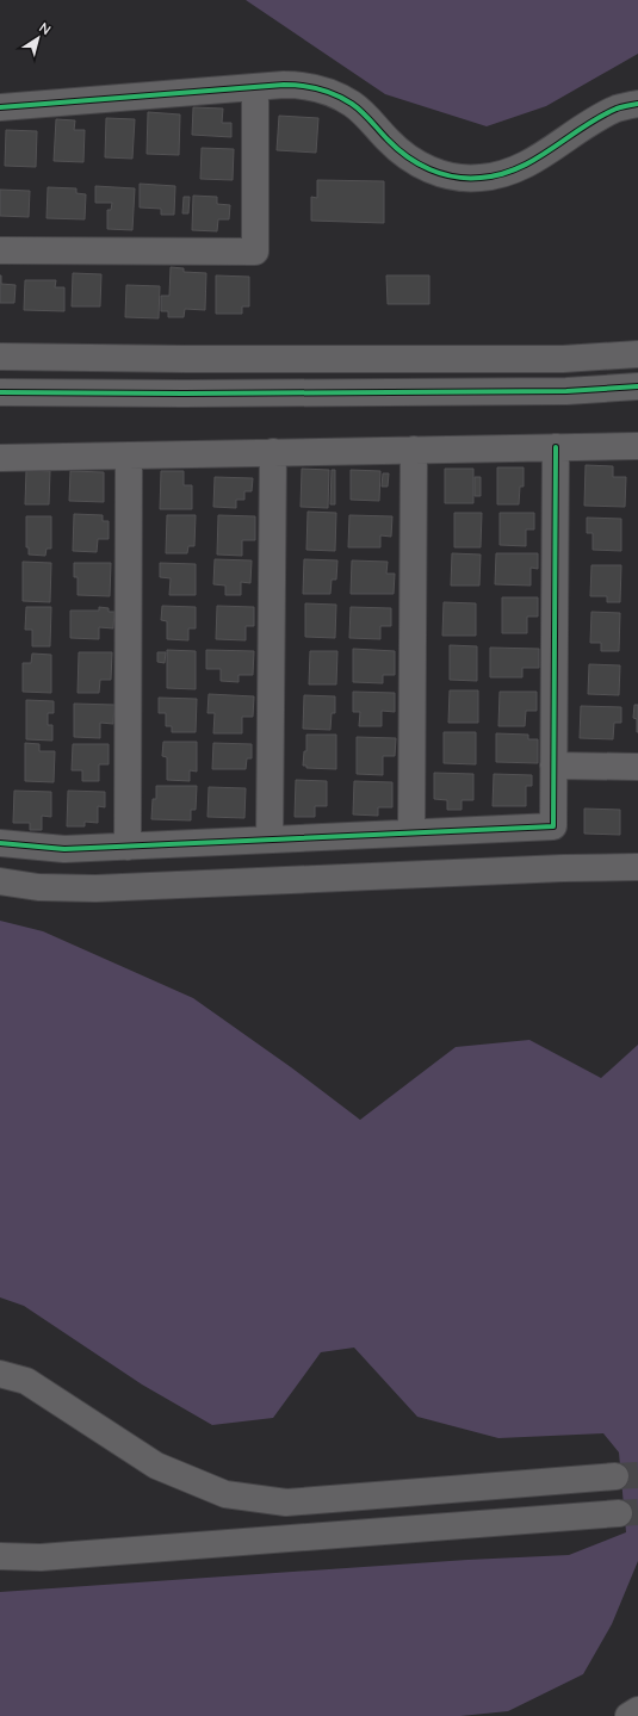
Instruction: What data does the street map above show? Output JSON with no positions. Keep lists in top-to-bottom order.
{
  "north": "top right"
}
